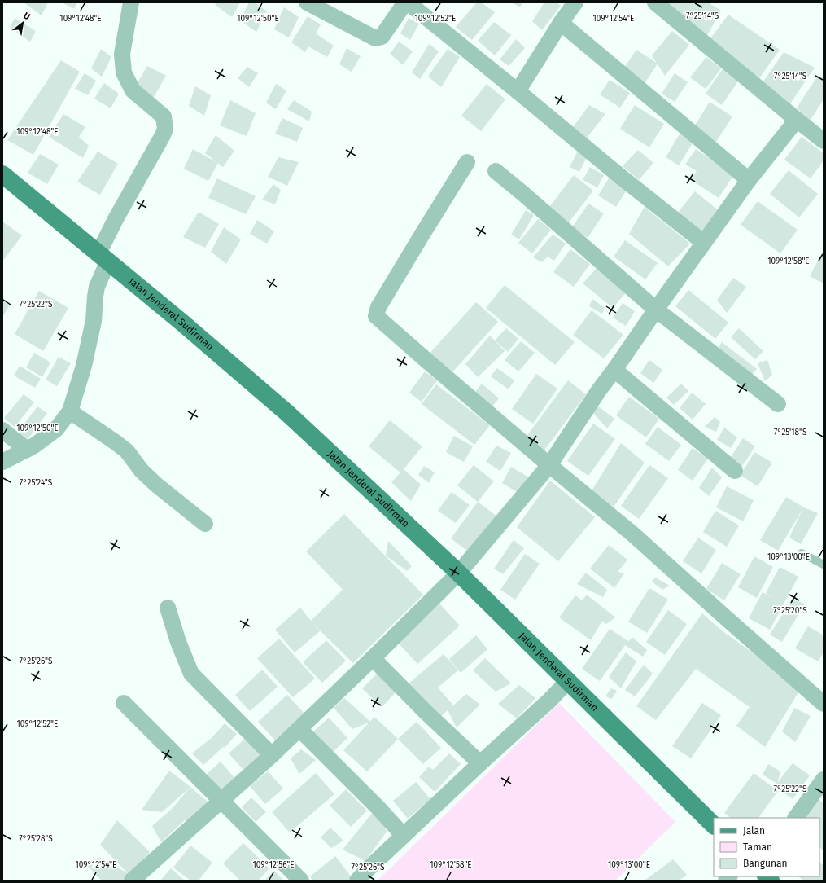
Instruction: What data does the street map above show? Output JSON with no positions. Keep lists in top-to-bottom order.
{
  "streets": {
    "main road": ["Jalan Jenderal Sudirman"]
  },
  "legend": ["Jalan", "Taman", "Bangunan"],
  "north": "top right",
  "coordinates": [
    "7°25'14\"S",
    "109°12'48\"E",
    "109°12'50\"E",
    "109°12'52\"E",
    "109°12'54\"E",
    "109°12'58\"E",
    "7°25'22\"S",
    "7°25'18\"S",
    "7°25'24\"S",
    "109°13'00\"E",
    "7°25'20\"S",
    "7°25'26\"S",
    "7°25'28\"S",
    "109°12'56\"E"
  ]
}
